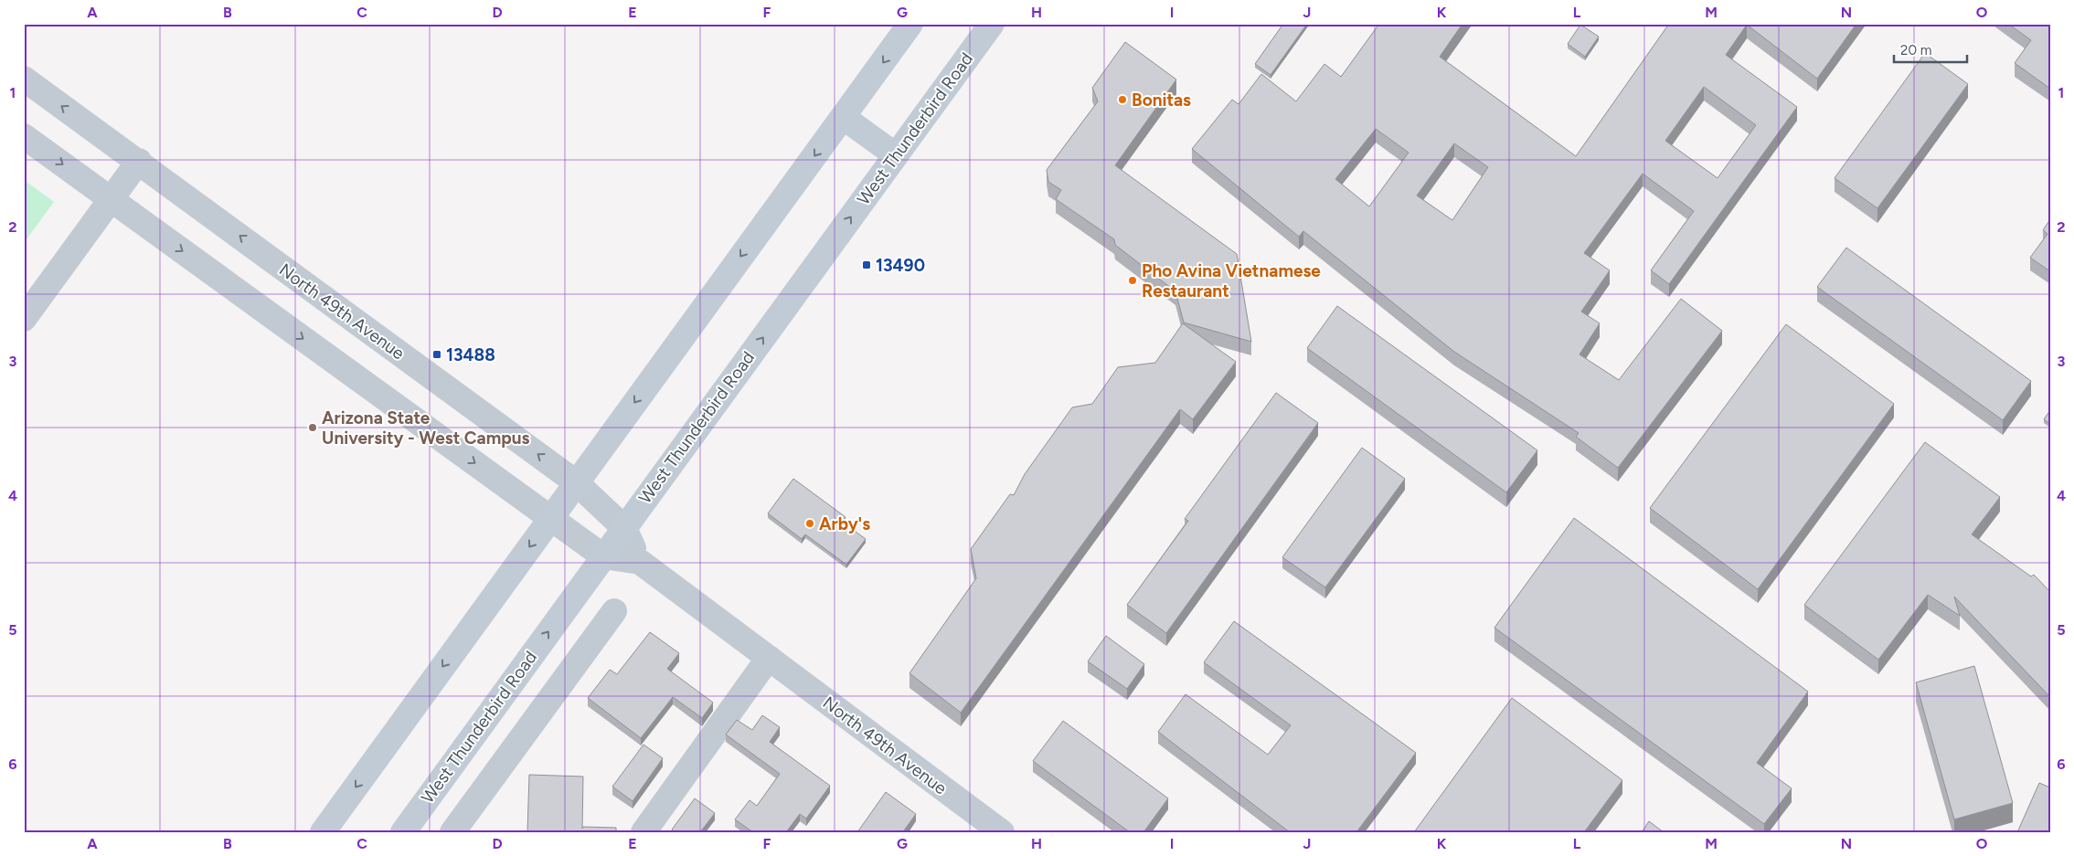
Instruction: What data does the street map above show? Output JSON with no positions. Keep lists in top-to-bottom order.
{
  "streets": {
    "main road": ["West Thunderbird Road"],
    "street": ["North 49th Avenue"]
  },
  "crossings": [
    ["West Thunderbird Road", "North 49th Avenue"]
  ],
  "places": {
    "other": [
      "Bonitas",
      "Pho Avina Vietnamese Restaurant",
      "Arizona State University - West Campus",
      "Arby's"
    ],
    "transit": ["13490", "13488"]
  },
  "scale_bar": "20 m",
  "grid": {
    "columns": [
      "A",
      "B",
      "C",
      "D",
      "E",
      "F",
      "G",
      "H",
      "I",
      "J",
      "K",
      "L",
      "M",
      "N",
      "O"
    ],
    "rows": [
      "1",
      "2",
      "3",
      "4",
      "5",
      "6"
    ]
  }
}
